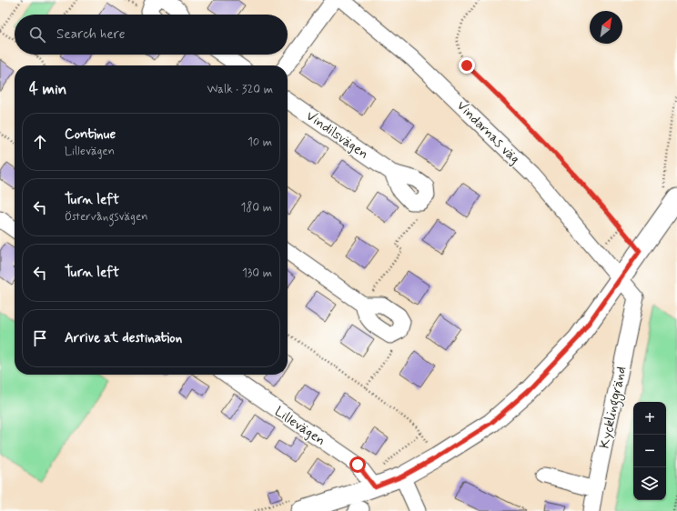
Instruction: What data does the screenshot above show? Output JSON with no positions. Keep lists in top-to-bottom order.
{
  "streets": {
    "street": [
      "Vindarnas väg",
      "Vindilsvägen",
      "Kycklinggränd",
      "Lillevägen"
    ]
  },
  "crossings": [
    ["Vindarnas väg", "Kycklinggränd"]
  ],
  "north": "top right",
  "page": {
    "search": "Search here",
    "heading": ["4 min", "Walk · 320 m"],
    "list": [
      ["Continue", "Lillevägen", "10 m"],
      ["Turn left", "Östervångsvägen", "180 m"],
      ["Turn left", "130 m"],
      "Arrive at destination"
    ],
    "map_buttons": ["+", "−"]
  }
}
